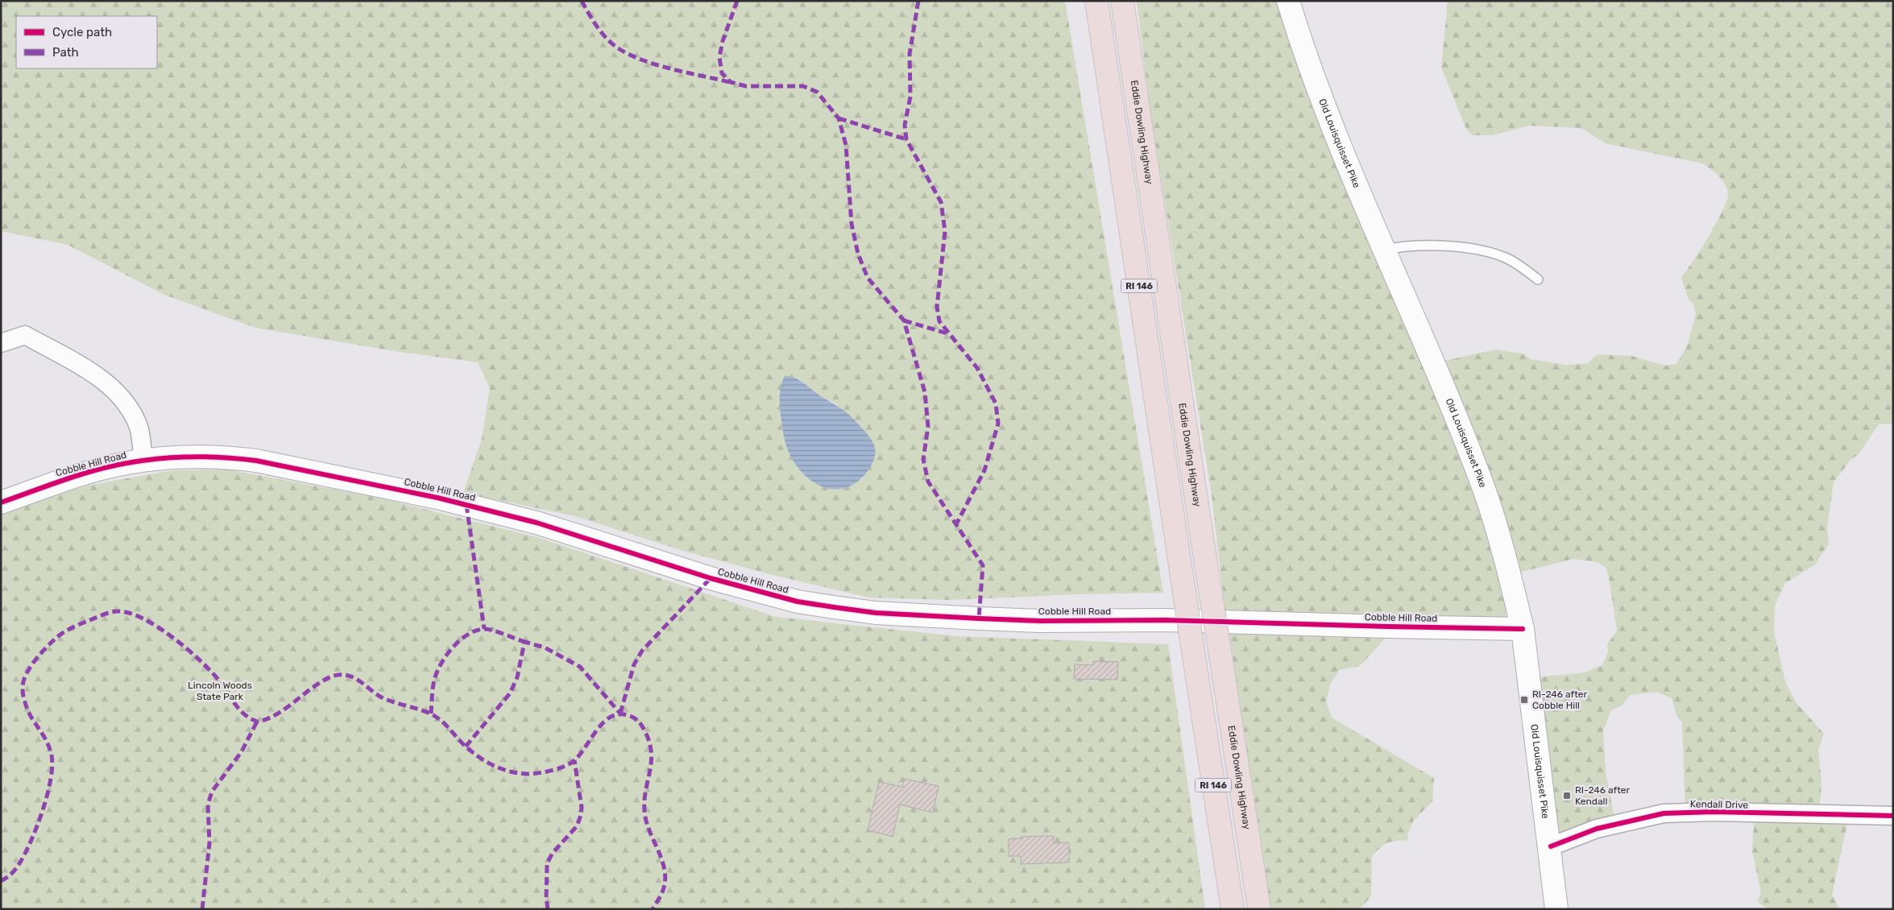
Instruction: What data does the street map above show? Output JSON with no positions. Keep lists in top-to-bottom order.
{
  "streets": {
    "highway": ["Eddie Dowling Highway", "RI 146"],
    "street": ["Old Louisquisset Pike", "Cobble Hill Road", "Kendall Drive"]
  },
  "crossings": [
    ["Old Louisquisset Pike", "Cobble Hill Road"],
    ["Old Louisquisset Pike", "Kendall Drive"]
  ],
  "parks": ["Lincoln Woods State Park"],
  "places": {
    "transit": ["RI-246 after Cobble Hill", "RI-246 after Kendall"]
  },
  "legend": ["Cycle path", "Path"]
}
